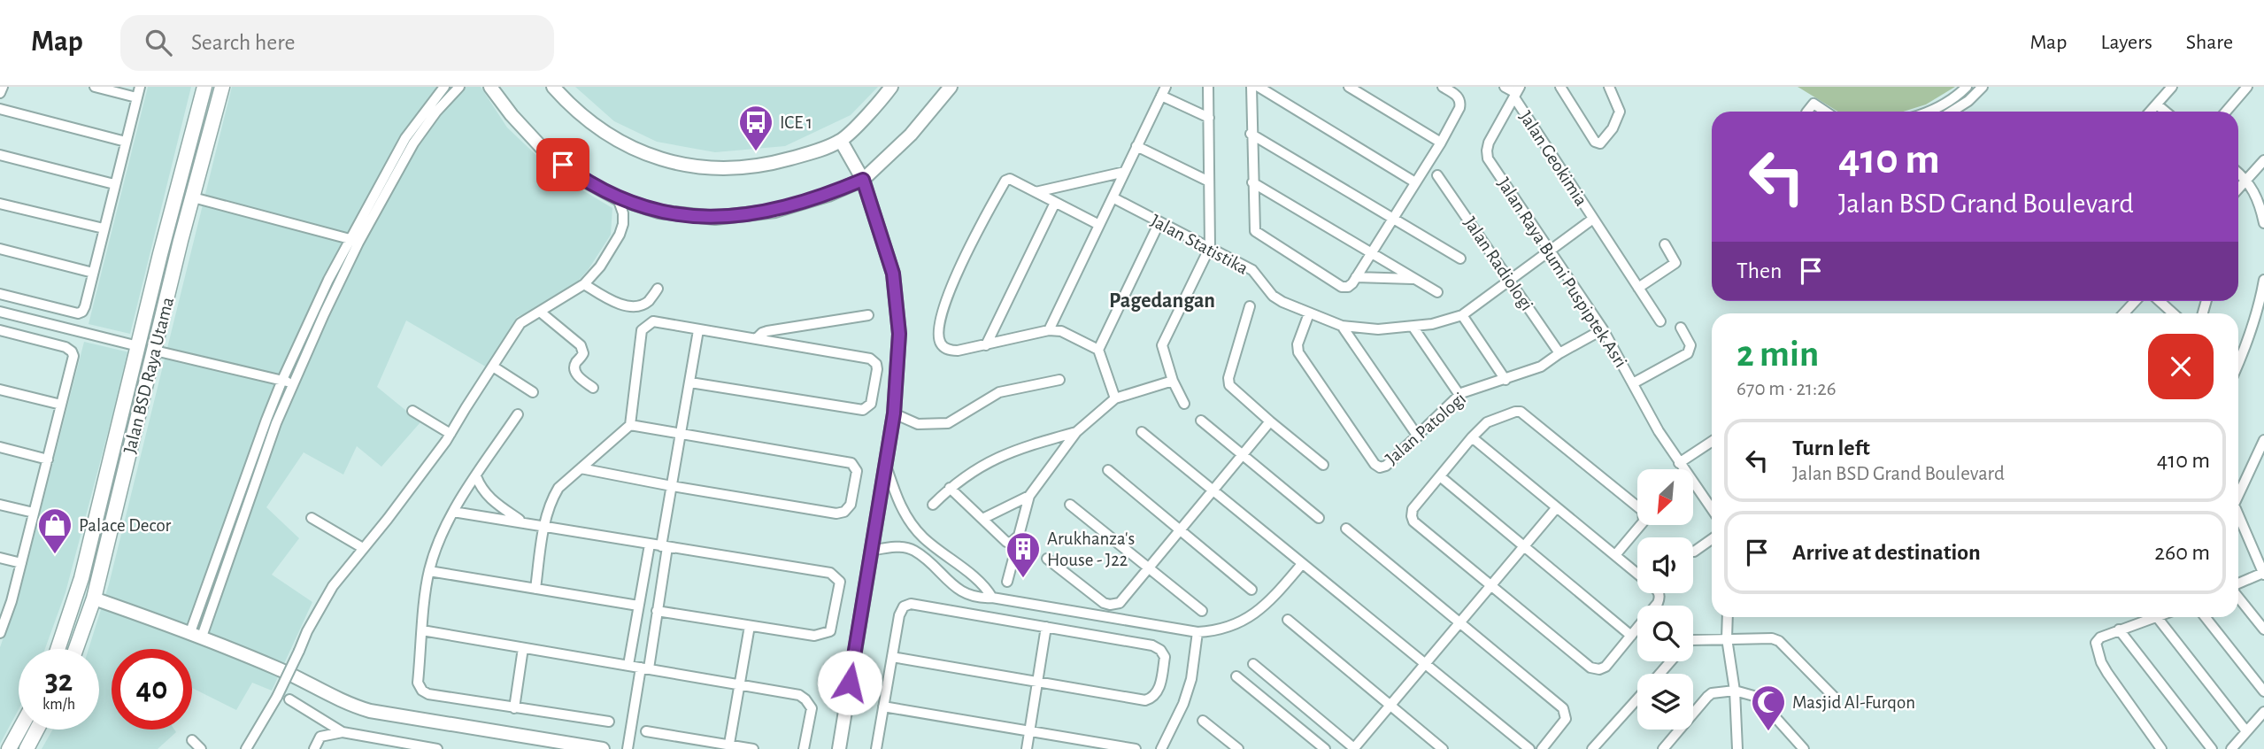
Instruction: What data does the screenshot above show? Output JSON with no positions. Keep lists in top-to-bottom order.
{
  "streets": {
    "main road": ["Jalan BSD Raya Utama"],
    "street": [
      "Jalan Geokimia",
      "Jalan Statistika",
      "Jalan Radiologi",
      "Jalan Raya Bumi Puspiptek Asri",
      "Jalan Patologi"
    ]
  },
  "crossings": [
    ["Jalan Geokimia", "Jalan Statistika"],
    ["Jalan Geokimia", "Jalan Raya Bumi Puspiptek Asri"],
    ["Jalan Statistika", "Jalan Radiologi"],
    ["Jalan Statistika", "Jalan Raya Bumi Puspiptek Asri"],
    ["Jalan Statistika", "Jalan Patologi"],
    ["Jalan Radiologi", "Jalan Patologi"],
    ["Jalan Raya Bumi Puspiptek Asri", "Jalan Patologi"]
  ],
  "districts": ["Pagedangan"],
  "places": {
    "bus stop": ["ICE 1"],
    "shop": ["Palace Decor"],
    "building": ["Arukhanza's House - J22"],
    "mosque": ["Masjid Al-Furqon"]
  },
  "north": "bottom left",
  "page": {
    "header": "Map",
    "search": "Search here",
    "nav": ["Map", "Layers", "Share"],
    "turn": ["410 m", "Jalan BSD Grand Boulevard"],
    "then": "Then",
    "heading": ["2 min", "670 m · 21:26"],
    "list": [
      {
        "name": "Turn left",
        "note": "Jalan BSD Grand Boulevard",
        "value": "410 m"
      },
      {
        "name": "Arrive at destination",
        "value": "260 m"
      }
    ],
    "speed": "32 km/h",
    "limit": "40"
  }
}
